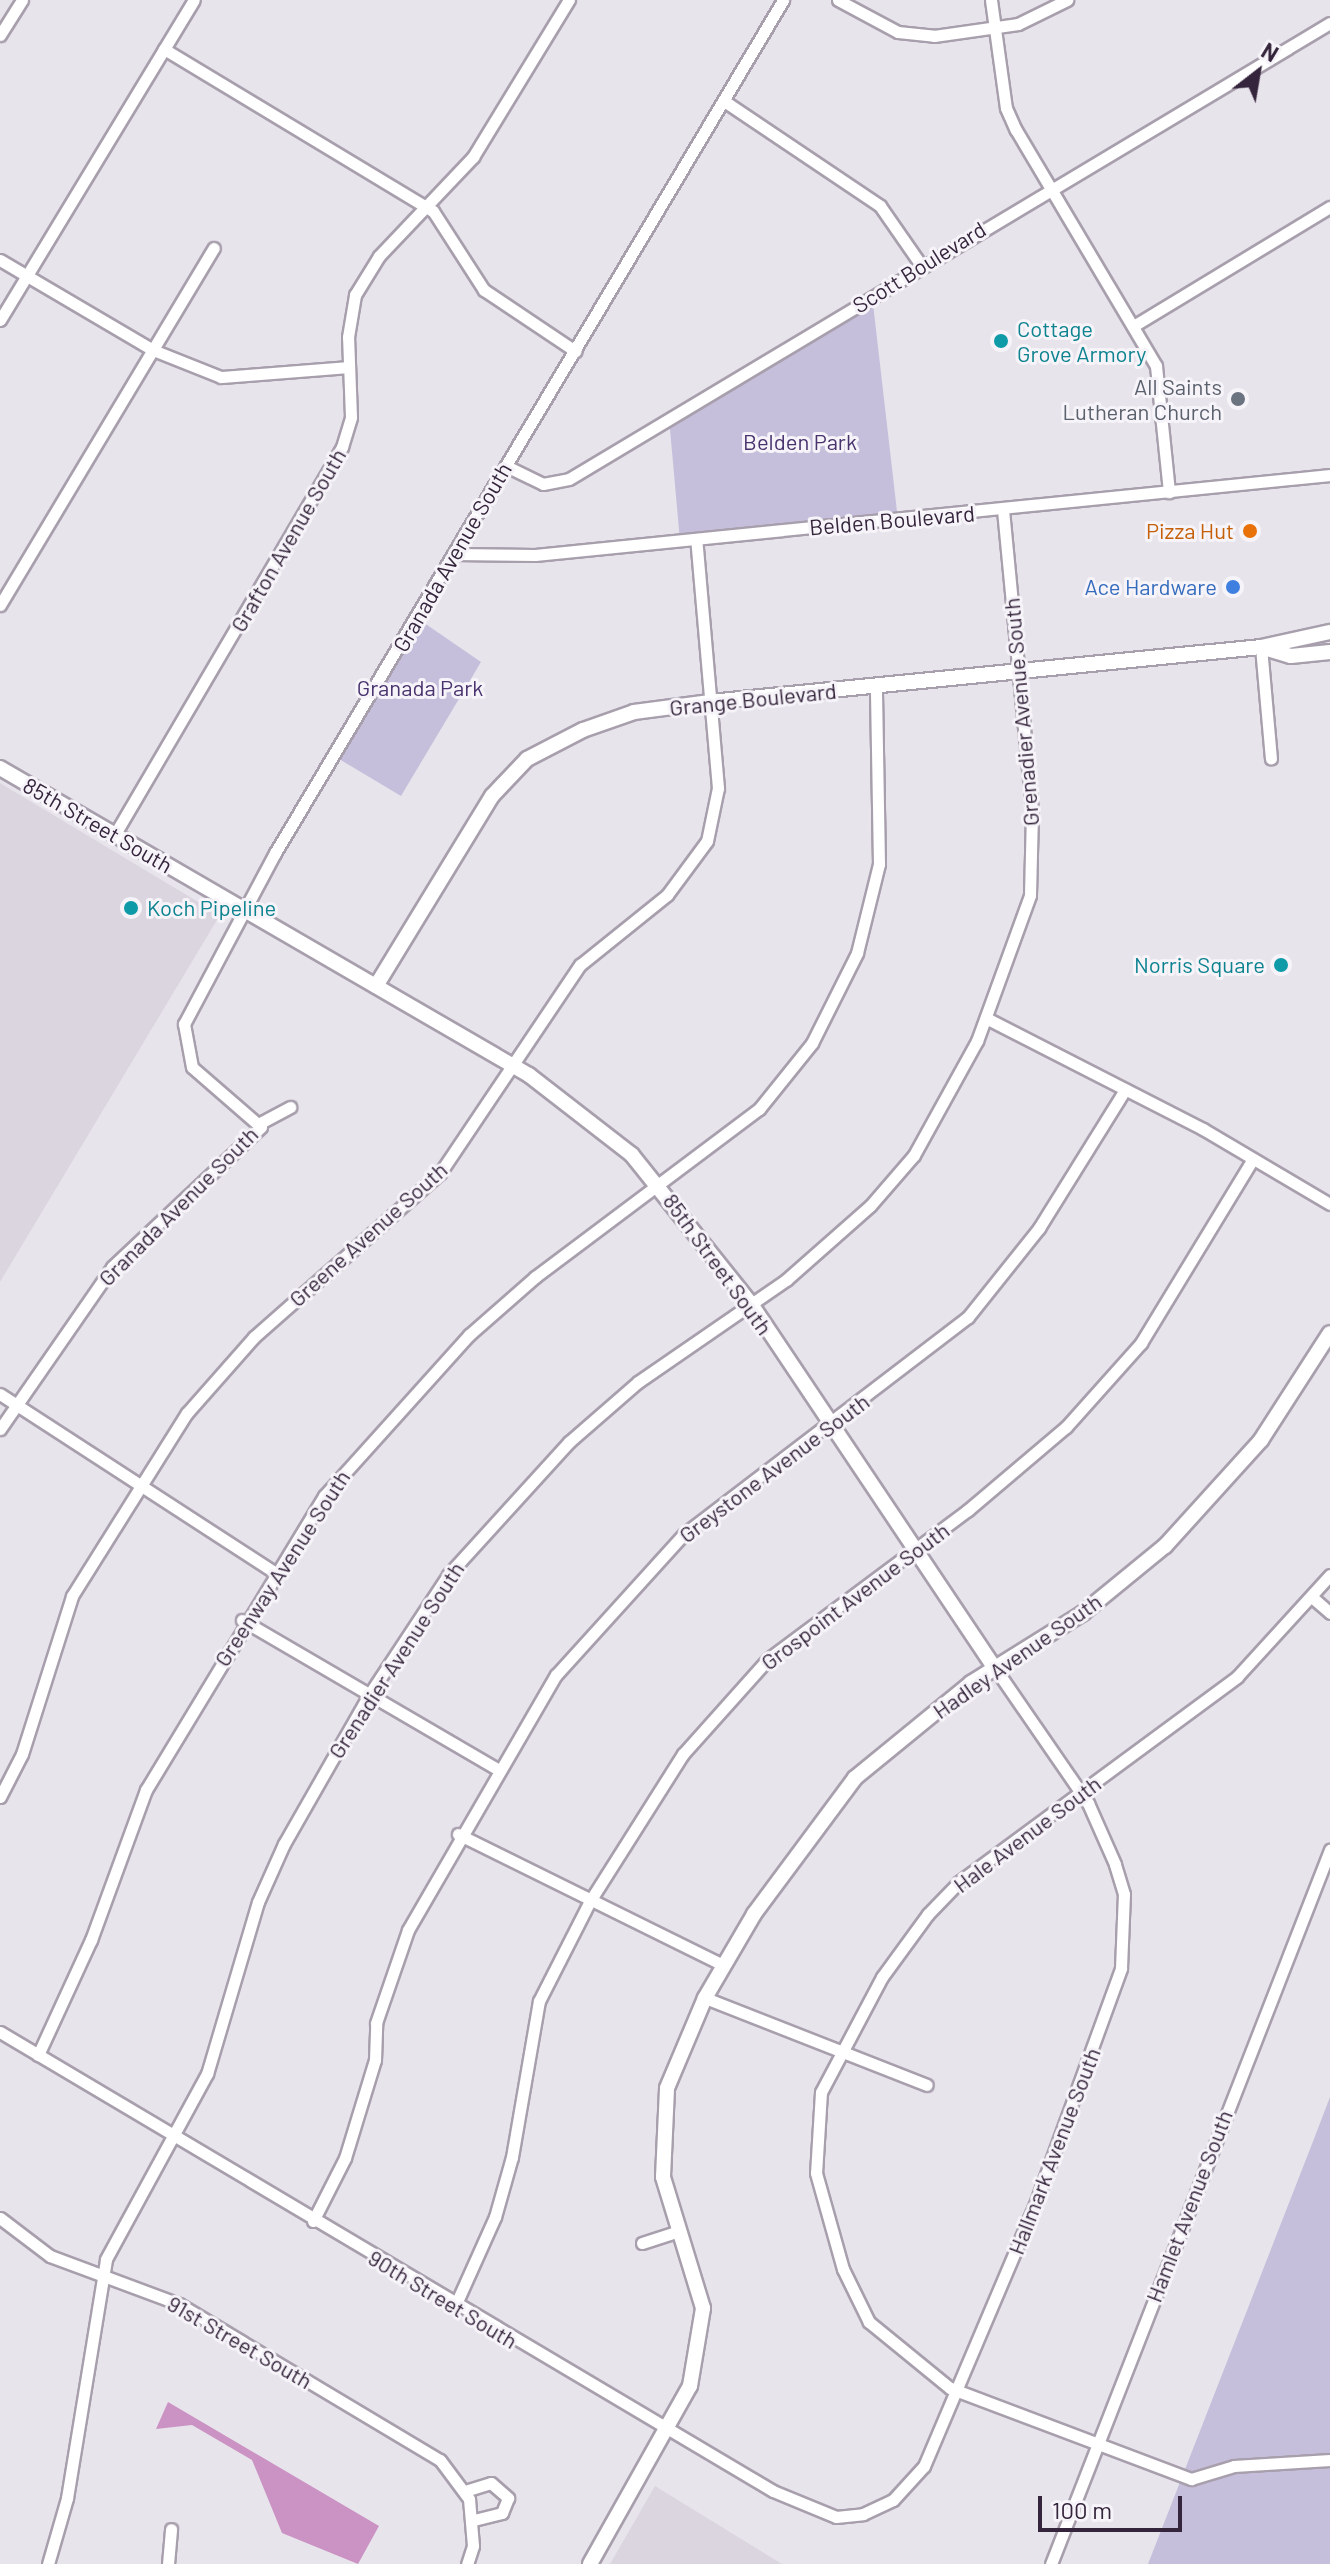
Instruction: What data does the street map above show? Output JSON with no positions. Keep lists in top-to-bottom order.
{
  "streets": {
    "street": [
      "Scott Boulevard",
      "Belden Boulevard",
      "Grafton Avenue South",
      "Granada Avenue South",
      "Grange Boulevard",
      "Grenadier Avenue South",
      "85th Street South",
      "Greene Avenue South",
      "Greystone Avenue South",
      "Greenway Avenue South",
      "Grospoint Avenue South",
      "Hadley Avenue South",
      "Hale Avenue South",
      "Hallmark Avenue South",
      "Hamlet Avenue South",
      "90th Street South",
      "91st Street South"
    ]
  },
  "crossings": [
    ["Scott Boulevard", "Granada Avenue South"],
    ["Belden Boulevard", "Granada Avenue South"],
    ["Belden Boulevard", "Grenadier Avenue South"],
    ["Belden Boulevard", "Greene Avenue South"],
    ["Grafton Avenue South", "85th Street South"],
    ["Granada Avenue South", "85th Street South"],
    ["Grange Boulevard", "Grenadier Avenue South"],
    ["Grange Boulevard", "85th Street South"],
    ["Grange Boulevard", "Greene Avenue South"],
    ["Grange Boulevard", "Greenway Avenue South"],
    ["Grenadier Avenue South", "85th Street South"],
    ["Grenadier Avenue South", "90th Street South"],
    ["Grenadier Avenue South", "91st Street South"],
    ["85th Street South", "Greene Avenue South"],
    ["85th Street South", "Greystone Avenue South"],
    ["85th Street South", "Greenway Avenue South"],
    ["85th Street South", "Grospoint Avenue South"],
    ["85th Street South", "Hadley Avenue South"],
    ["85th Street South", "Hale Avenue South"],
    ["85th Street South", "Hallmark Avenue South"],
    ["Greystone Avenue South", "90th Street South"],
    ["Greenway Avenue South", "90th Street South"],
    ["Grospoint Avenue South", "90th Street South"],
    ["Hadley Avenue South", "90th Street South"],
    ["Hale Avenue South", "Hallmark Avenue South"],
    ["Hale Avenue South", "Hamlet Avenue South"],
    ["Hallmark Avenue South", "90th Street South"]
  ],
  "parks": ["Belden Park", "Granada Park"],
  "places": [
    "Cottage Grove Armory",
    "All Saints Lutheran Church",
    "Pizza Hut",
    "Ace Hardware",
    "Koch Pipeline",
    "Norris Square"
  ],
  "scale_bar": "100 m",
  "north": "top right"
}
